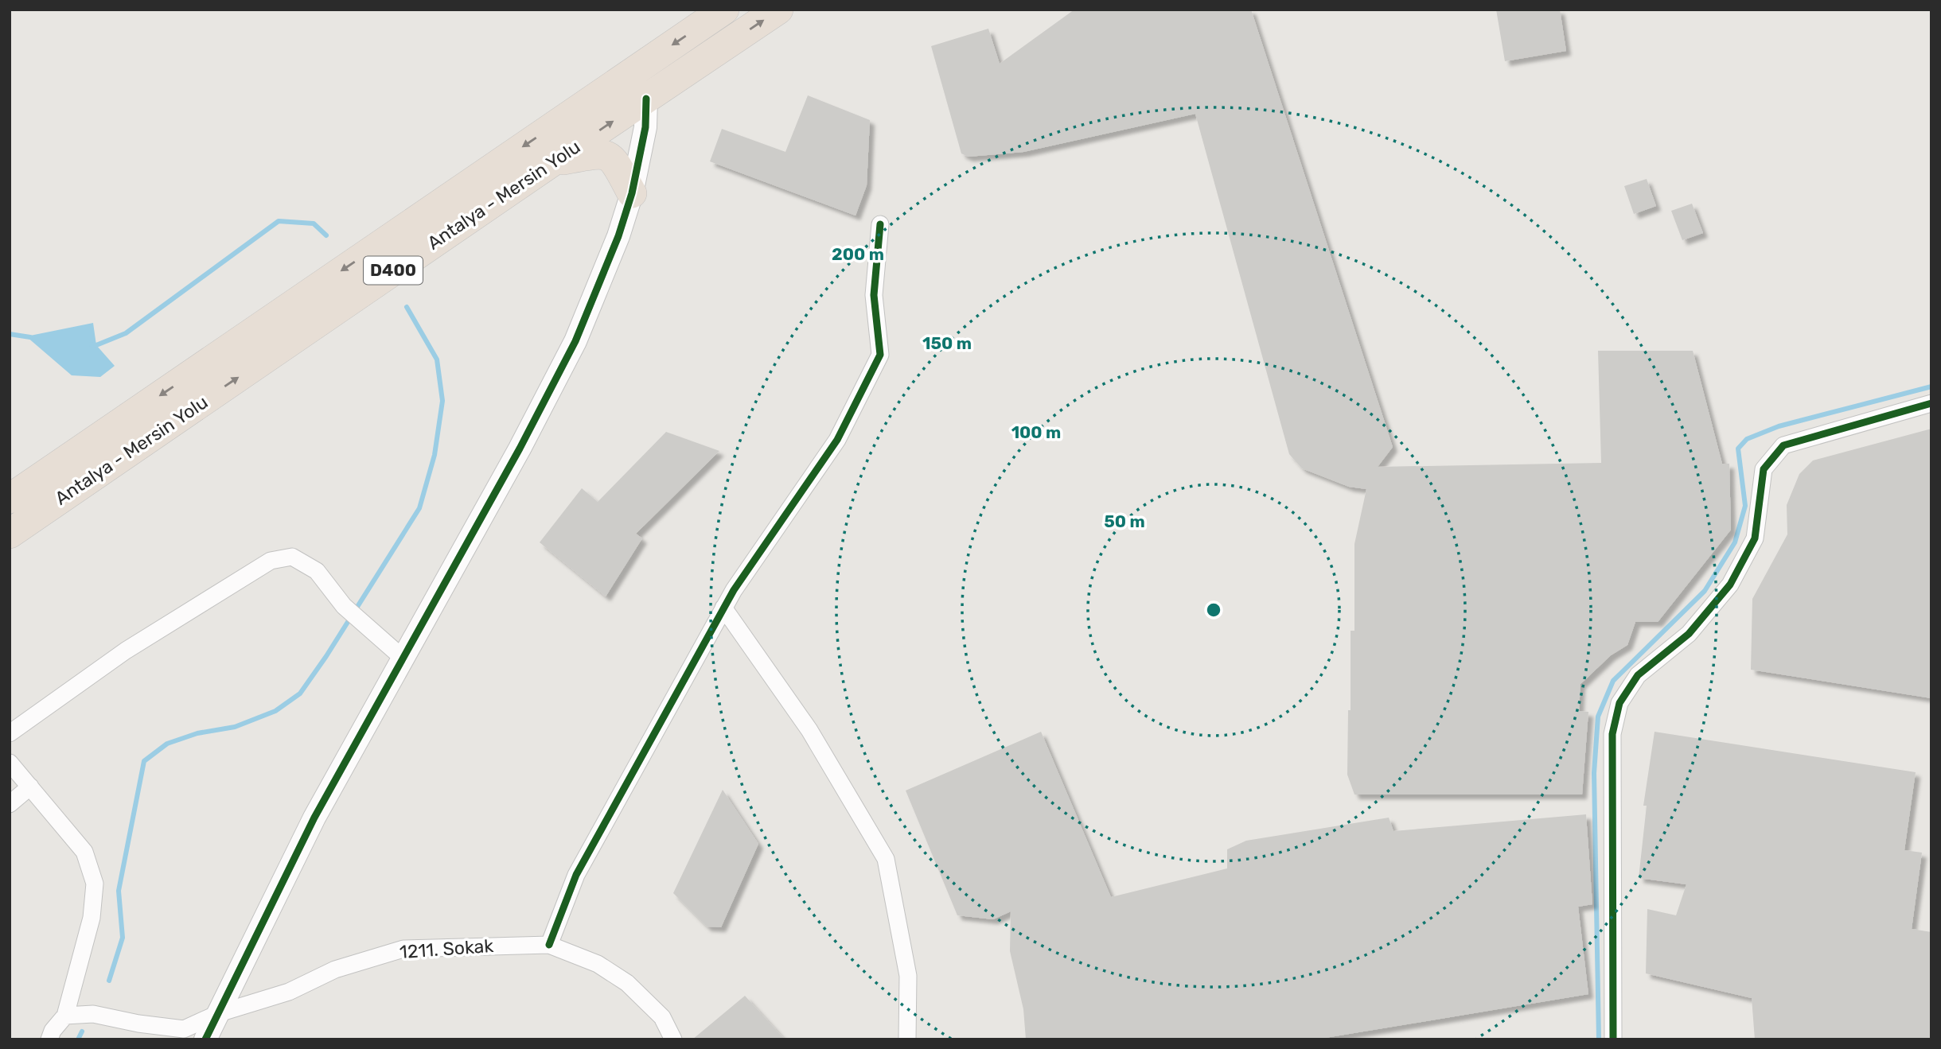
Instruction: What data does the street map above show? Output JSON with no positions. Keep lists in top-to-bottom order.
{
  "streets": {
    "highway": ["Antalya - Mersin Yolu", "D400"],
    "street": ["1211. Sokak"]
  },
  "rings": [
    "200 m",
    "150 m",
    "100 m",
    "50 m"
  ]
}
